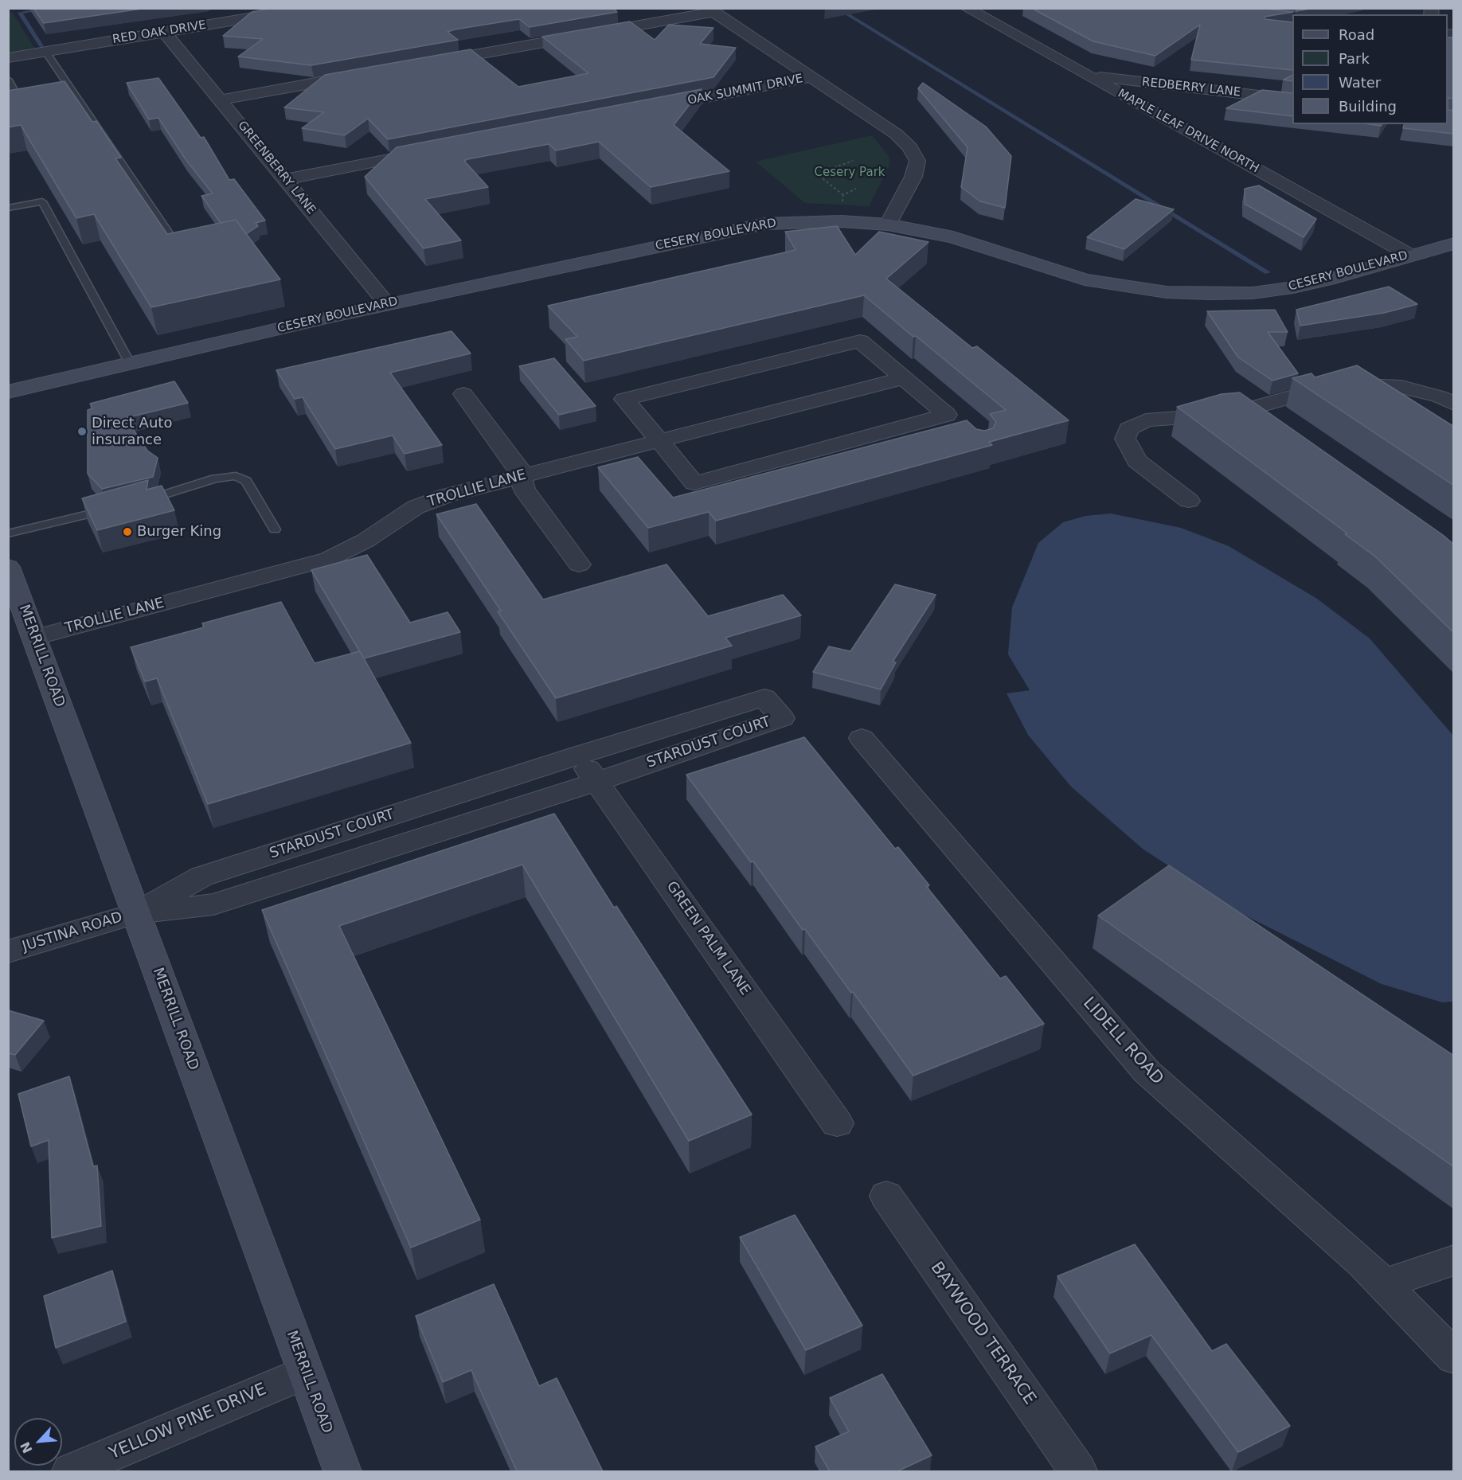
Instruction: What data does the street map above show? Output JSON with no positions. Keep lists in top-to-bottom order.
{
  "streets": {
    "main road": ["CESERY BOULEVARD", "MERRILL ROAD"],
    "street": [
      "RED OAK DRIVE",
      "REDBERRY LANE",
      "OAK SUMMIT DRIVE",
      "MAPLE LEAF DRIVE NORTH",
      "GREENBERRY LANE",
      "TROLLIE LANE",
      "STARDUST COURT",
      "JUSTINA ROAD",
      "GREEN PALM LANE",
      "LIDELL ROAD",
      "BAYWOOD TERRACE",
      "YELLOW PINE DRIVE"
    ]
  },
  "crossings": [
    ["RED OAK DRIVE", "GREENBERRY LANE"],
    ["REDBERRY LANE", "MAPLE LEAF DRIVE NORTH"],
    ["MAPLE LEAF DRIVE NORTH", "CESERY BOULEVARD"],
    ["GREENBERRY LANE", "CESERY BOULEVARD"],
    ["TROLLIE LANE", "MERRILL ROAD"],
    ["MERRILL ROAD", "STARDUST COURT"],
    ["MERRILL ROAD", "JUSTINA ROAD"],
    ["MERRILL ROAD", "YELLOW PINE DRIVE"],
    ["STARDUST COURT", "JUSTINA ROAD"],
    ["STARDUST COURT", "GREEN PALM LANE"]
  ],
  "parks": ["Cesery Park"],
  "places": ["Direct Auto insurance", "Burger King"],
  "legend": [
    "Road",
    "Park",
    "Water",
    "Building"
  ],
  "north": "bottom left"
}
